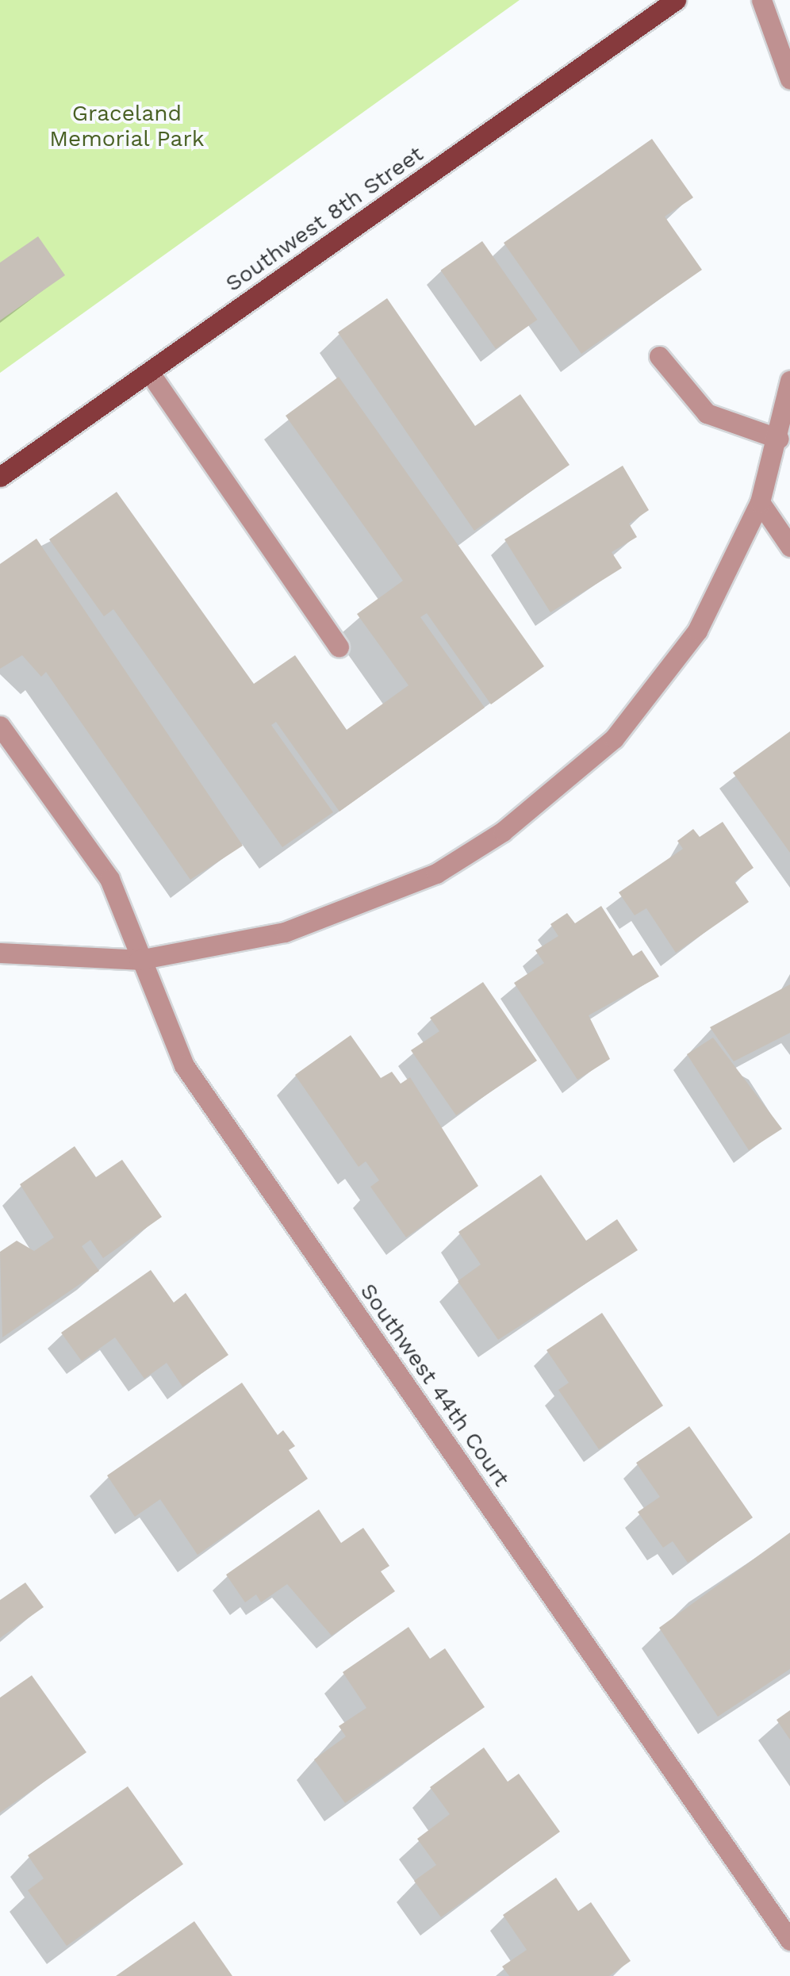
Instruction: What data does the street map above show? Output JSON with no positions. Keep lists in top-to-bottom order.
{
  "streets": {
    "main road": ["Southwest 8th Street"],
    "street": ["Southwest 44th Court"]
  },
  "parks": ["Graceland Memorial Park"]
}
